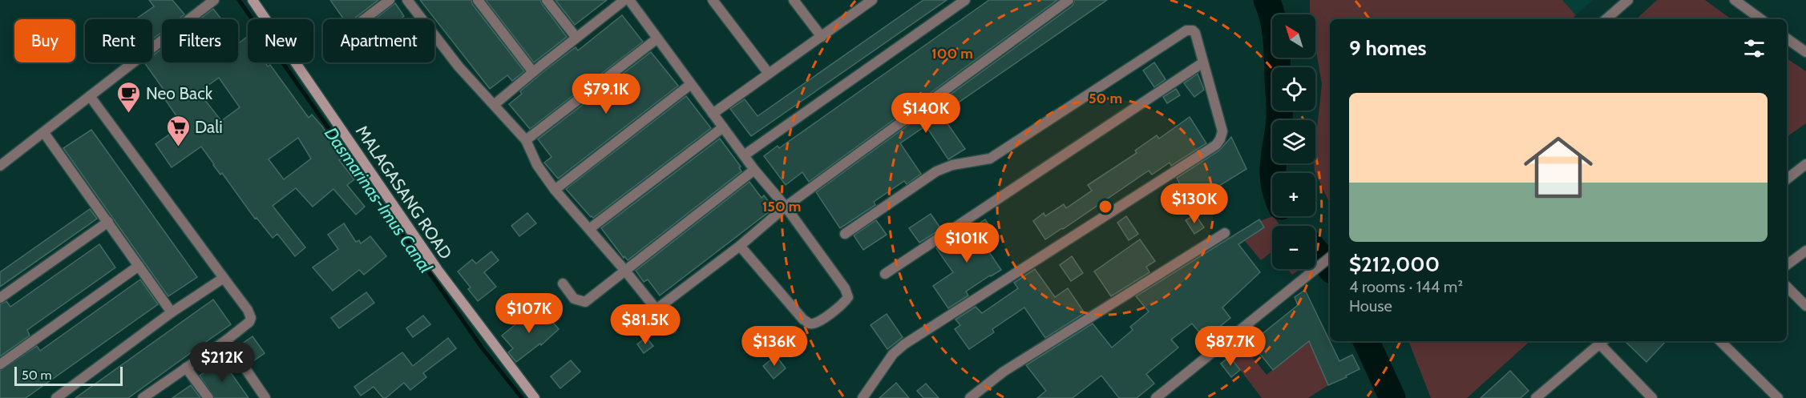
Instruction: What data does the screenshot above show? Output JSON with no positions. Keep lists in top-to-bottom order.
{
  "streets": {
    "main road": ["MALAGASANG ROAD"]
  },
  "water": ["Dasmarinas-Imus Canal"],
  "places": {
    "cafe": ["Neo Back"],
    "supermarket": ["Dali"]
  },
  "scale_bar": "50 m",
  "north": "top left",
  "page": {
    "map_buttons": ["+", "−"],
    "chip": [
      "Buy",
      "Rent",
      "Filters",
      "New",
      "Apartment"
    ],
    "heading": "9 homes",
    "price": [
      "$79.1K",
      "$140K",
      "$130K",
      "$101K",
      "$107K",
      "$81.5K",
      "$136K",
      "$87.7K",
      "$212K"
    ],
    "list": [
      {
        "name": "$212,000",
        "note": "4 rooms · 144 m² · House"
      }
    ],
    "scale": "50 m"
  },
  "rings": ["100 m", "50 m", "150 m"]
}
